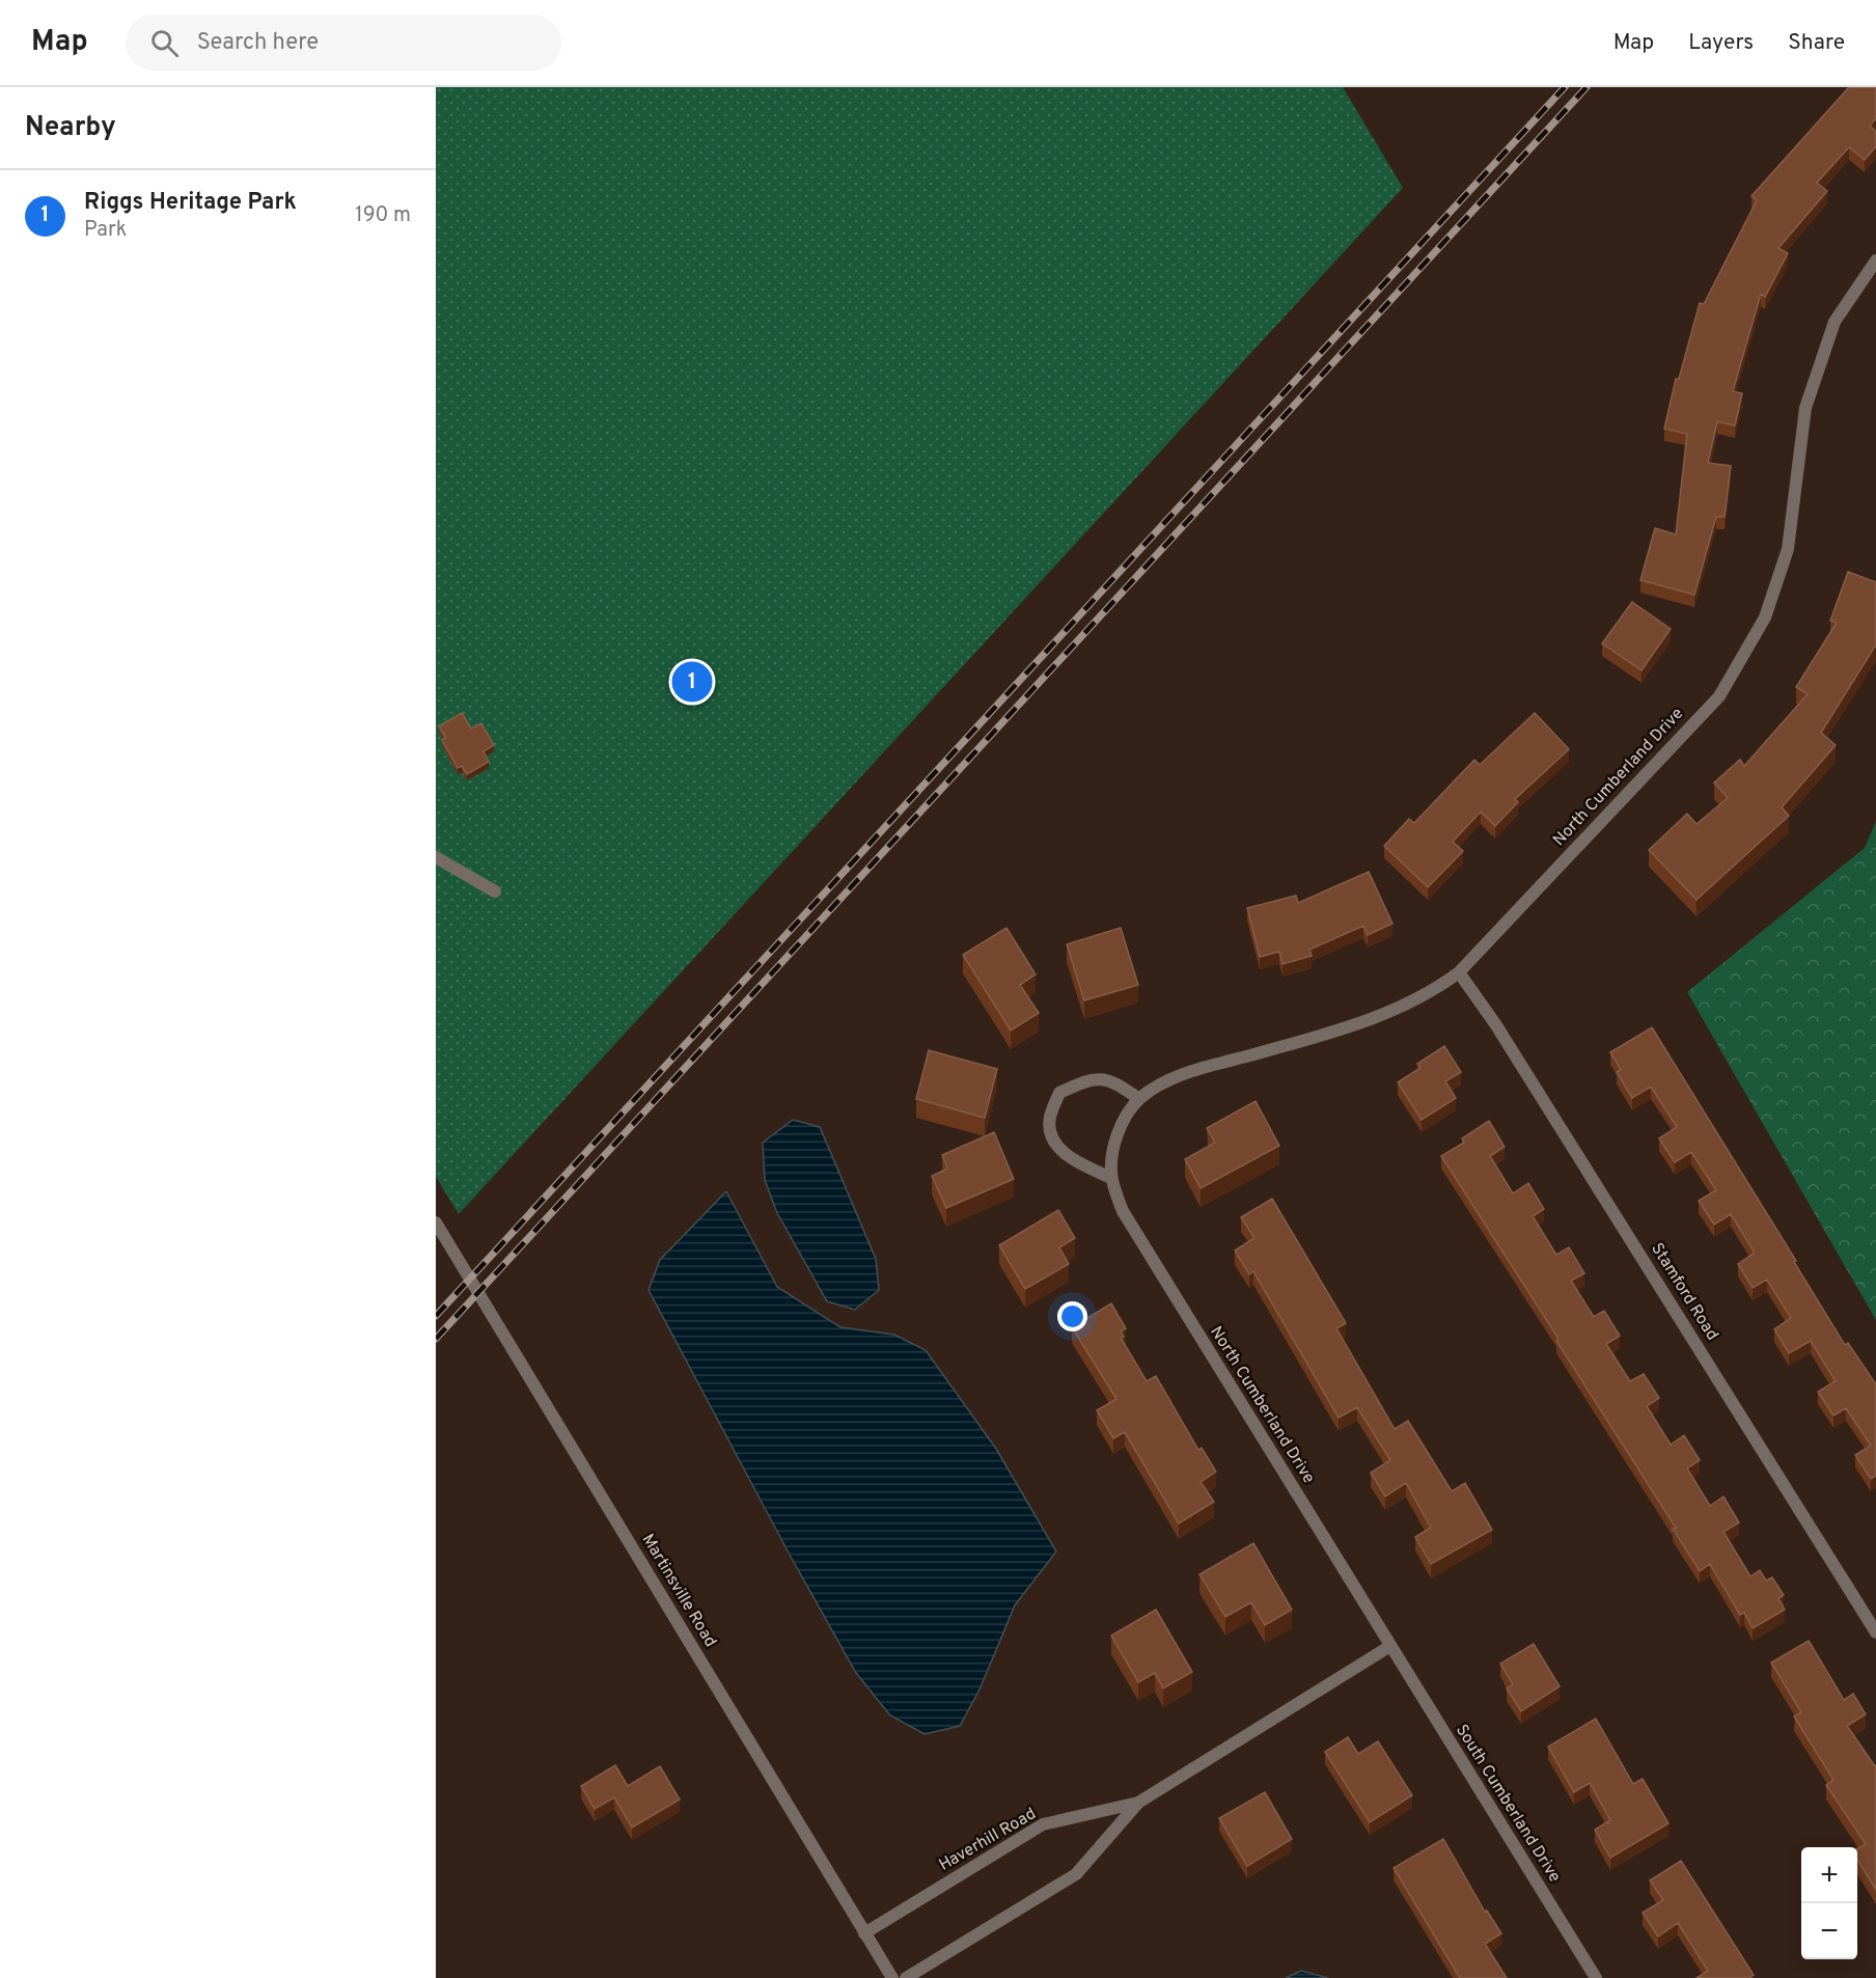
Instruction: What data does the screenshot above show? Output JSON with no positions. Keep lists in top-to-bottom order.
{
  "streets": {
    "street": [
      "North Cumberland Drive",
      "Stamford Road",
      "Martinsville Road",
      "South Cumberland Drive",
      "Haverhill Road"
    ]
  },
  "crossings": [
    ["North Cumberland Drive", "Stamford Road"],
    ["North Cumberland Drive", "South Cumberland Drive"],
    ["North Cumberland Drive", "Haverhill Road"],
    ["Martinsville Road", "Haverhill Road"],
    ["South Cumberland Drive", "Haverhill Road"]
  ],
  "page": {
    "header": "Map",
    "search": "Search here",
    "nav": ["Map", "Layers", "Share"],
    "heading": "Nearby",
    "list": [
      {
        "mark": "1",
        "name": "Riggs Heritage Park",
        "note": "Park",
        "value": "190 m"
      }
    ],
    "pins": "1",
    "map_buttons": ["+", "−"]
  }
}
